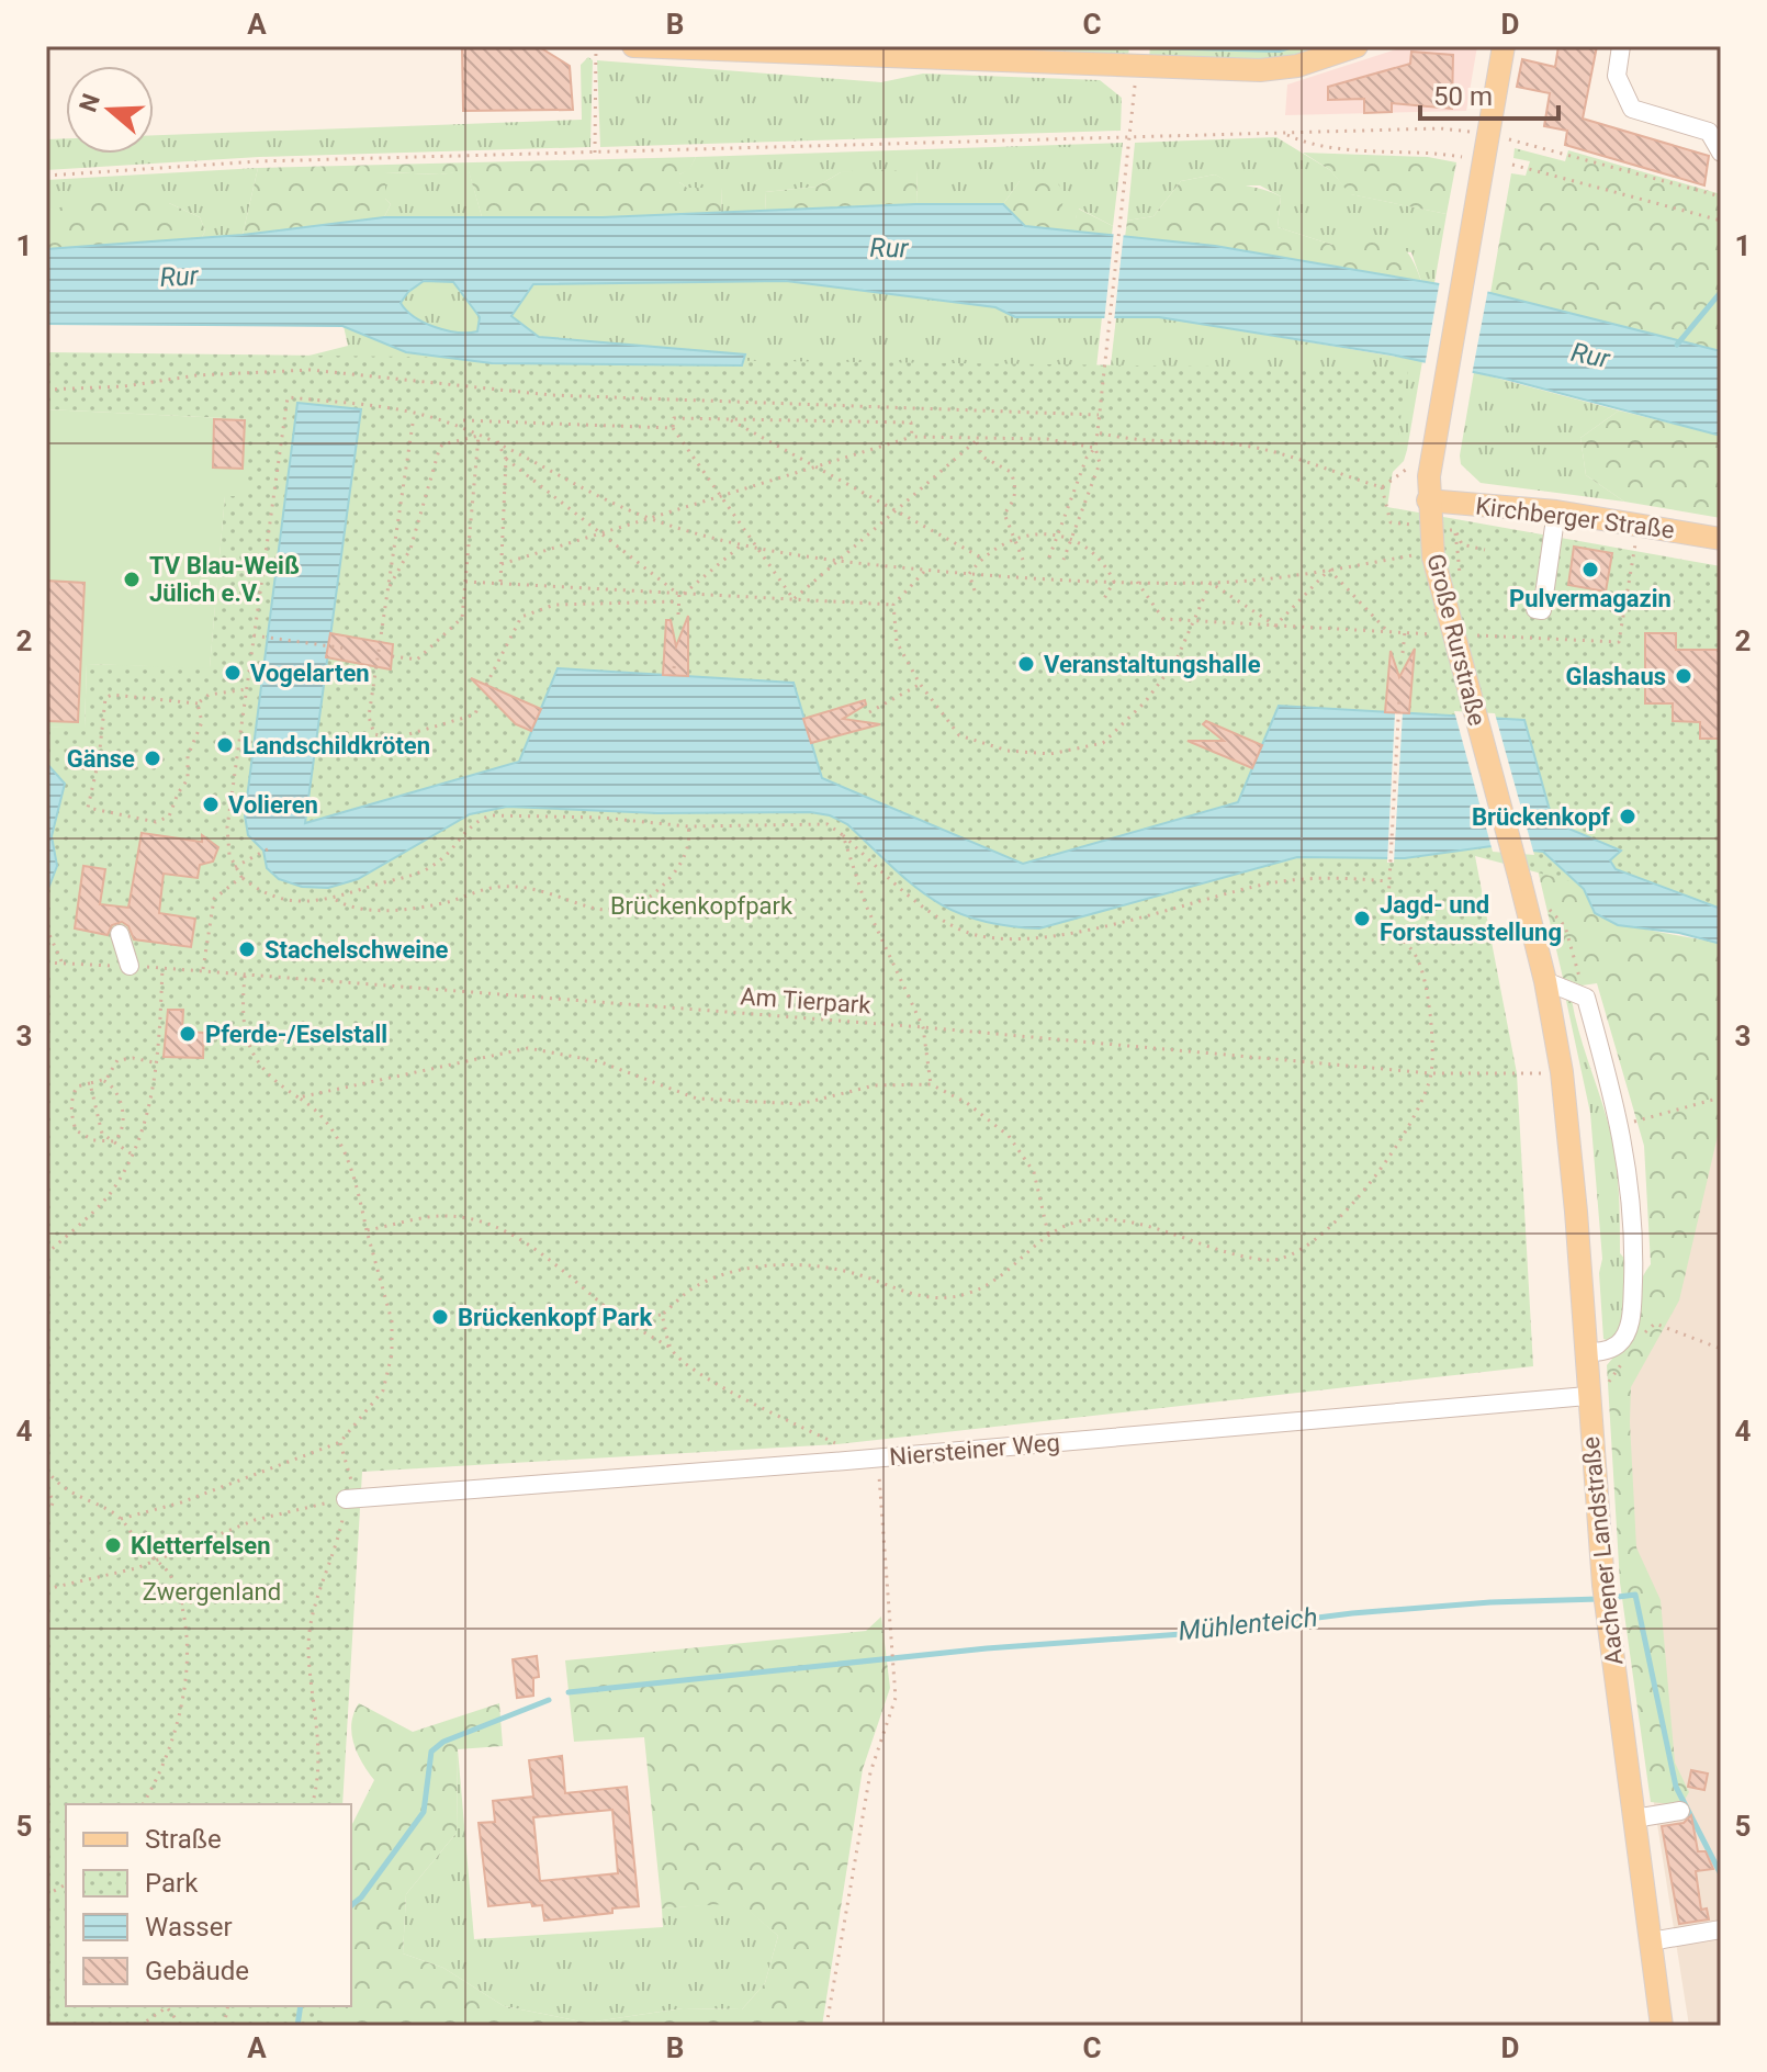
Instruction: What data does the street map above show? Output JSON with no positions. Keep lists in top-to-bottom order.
{
  "streets": {
    "main road": ["Kirchberger Straße", "Große Rurstraße", "Aachener Landstraße"],
    "street": ["Niersteiner Weg"],
    "path": ["Am Tierpark"]
  },
  "crossings": [
    ["Kirchberger Straße", "Große Rurstraße"],
    ["Große Rurstraße", "Am Tierpark"],
    ["Große Rurstraße", "Aachener Landstraße"],
    ["Am Tierpark", "Aachener Landstraße"],
    ["Niersteiner Weg", "Aachener Landstraße"]
  ],
  "water": ["Rur", "Mühlenteich"],
  "parks": ["Brückenkopfpark", "Zwergenland"],
  "places": [
    "Pulvermagazin",
    "TV Blau-Weiß Jülich e.V.",
    "Veranstaltungshalle",
    "Vogelarten",
    "Glashaus",
    "Landschildkröten",
    "Gänse",
    "Volieren",
    "Brückenkopf",
    "Jagd- und Forstausstellung",
    "Stachelschweine",
    "Pferde-/Eselstall",
    "Brückenkopf Park",
    "Kletterfelsen"
  ],
  "legend": [
    "Straße",
    "Park",
    "Wasser",
    "Gebäude"
  ],
  "scale_bar": "50 m",
  "north": "left",
  "grid": {
    "columns": [
      "A",
      "B",
      "C",
      "D"
    ],
    "rows": [
      "1",
      "2",
      "3",
      "4",
      "5"
    ]
  }
}
